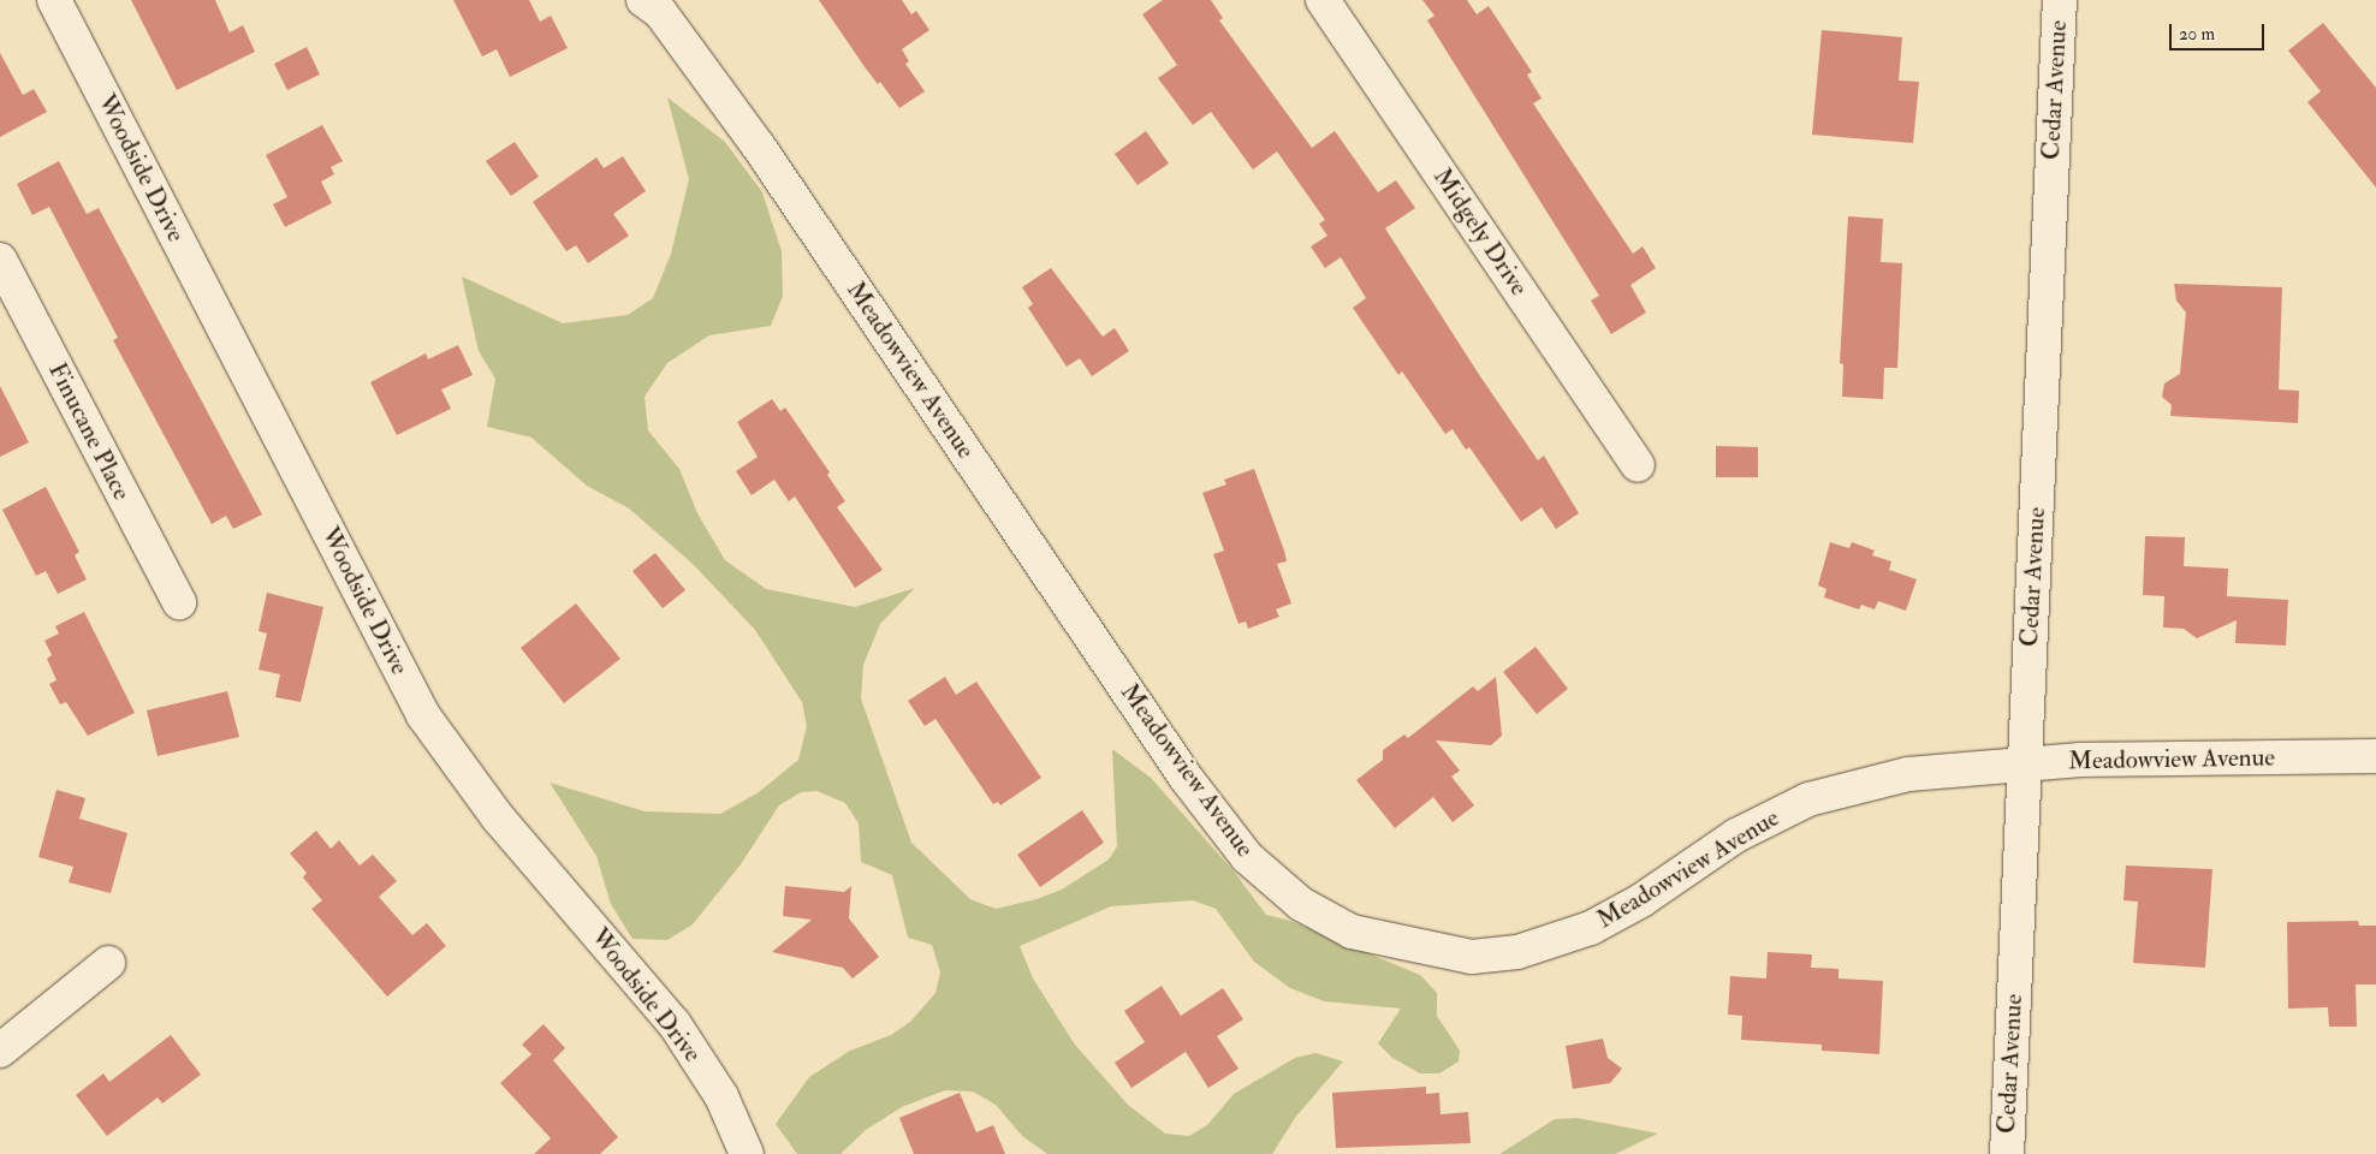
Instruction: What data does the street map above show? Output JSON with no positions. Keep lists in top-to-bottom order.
{
  "streets": {
    "street": [
      "Cedar Avenue",
      "Woodside Drive",
      "Midgely Drive",
      "Meadowview Avenue",
      "Finucane Place"
    ]
  },
  "crossings": [
    ["Cedar Avenue", "Meadowview Avenue"]
  ],
  "scale_bar": "20 m"
}
